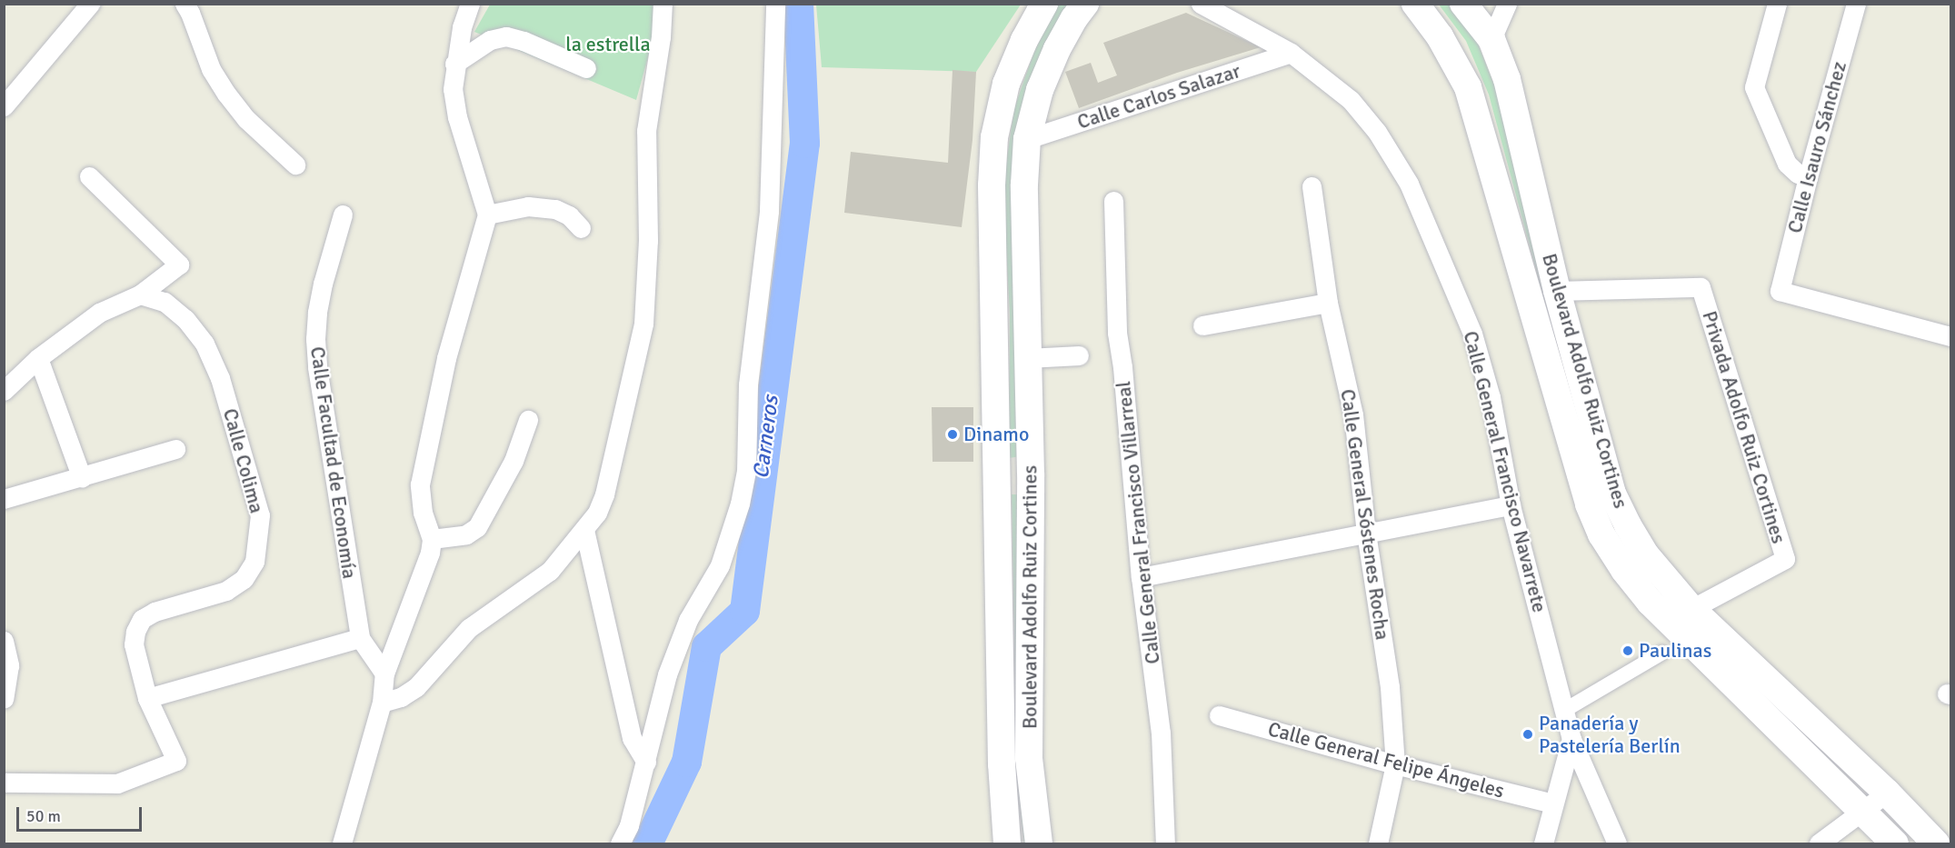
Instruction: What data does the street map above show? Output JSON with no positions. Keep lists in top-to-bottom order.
{
  "streets": {
    "main road": ["Boulevard Adolfo Ruiz Cortines"],
    "street": [
      "Calle Carlos Salazar",
      "Calle Isauro Sánchez",
      "Privada Adolfo Ruiz Cortines",
      "Calle Colima",
      "Calle Facultad de Economía",
      "Calle General Francisco Navarrete",
      "Calle General Sóstenes Rocha",
      "Calle General Francisco Villarreal",
      "Calle General Felipe Ángeles"
    ]
  },
  "crossings": [
    ["Calle Carlos Salazar", "Boulevard Adolfo Ruiz Cortines"],
    ["Calle Carlos Salazar", "Calle General Francisco Navarrete"],
    ["Boulevard Adolfo Ruiz Cortines", "Privada Adolfo Ruiz Cortines"],
    ["Calle General Sóstenes Rocha", "Calle General Felipe Ángeles"]
  ],
  "water": ["Carneros"],
  "parks": ["la estrella"],
  "places": ["Dinamo", "Paulinas", "Panadería y Pastelería Berlín"],
  "scale_bar": "50 m"
}
